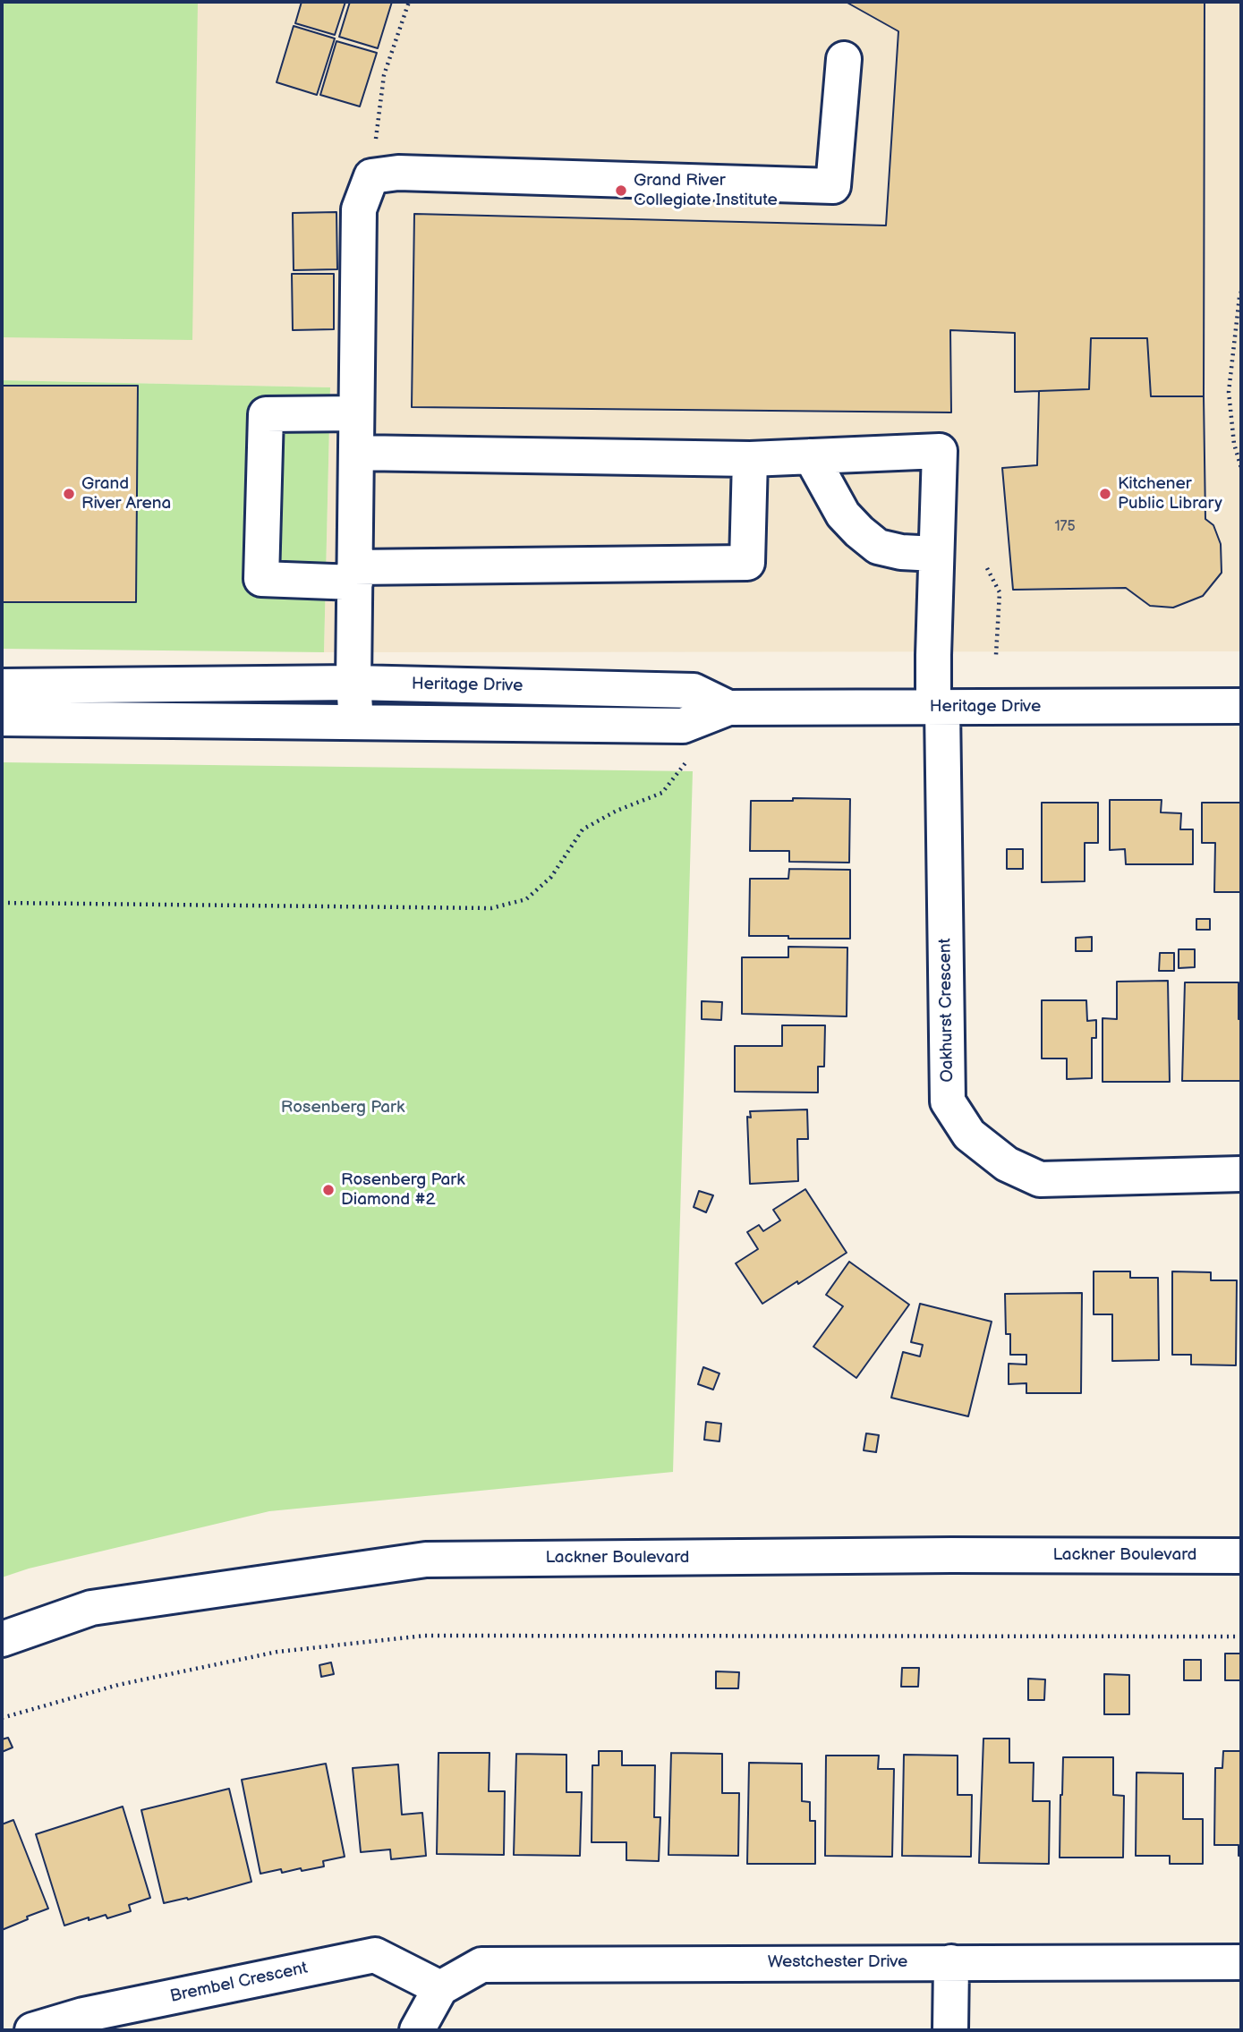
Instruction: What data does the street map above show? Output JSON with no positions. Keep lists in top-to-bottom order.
{
  "streets": {
    "street": [
      "Heritage Drive",
      "Oakhurst Crescent",
      "Lackner Boulevard",
      "Westchester Drive",
      "Brembel Crescent"
    ]
  },
  "crossings": [
    ["Heritage Drive", "Oakhurst Crescent"],
    ["Westchester Drive", "Brembel Crescent"]
  ],
  "parks": ["Rosenberg Park"],
  "places": [
    "Grand River Collegiate Institute",
    "Grand River Arena",
    "Kitchener Public Library",
    "Rosenberg Park Diamond #2"
  ],
  "house_numbers": ["175"]
}
